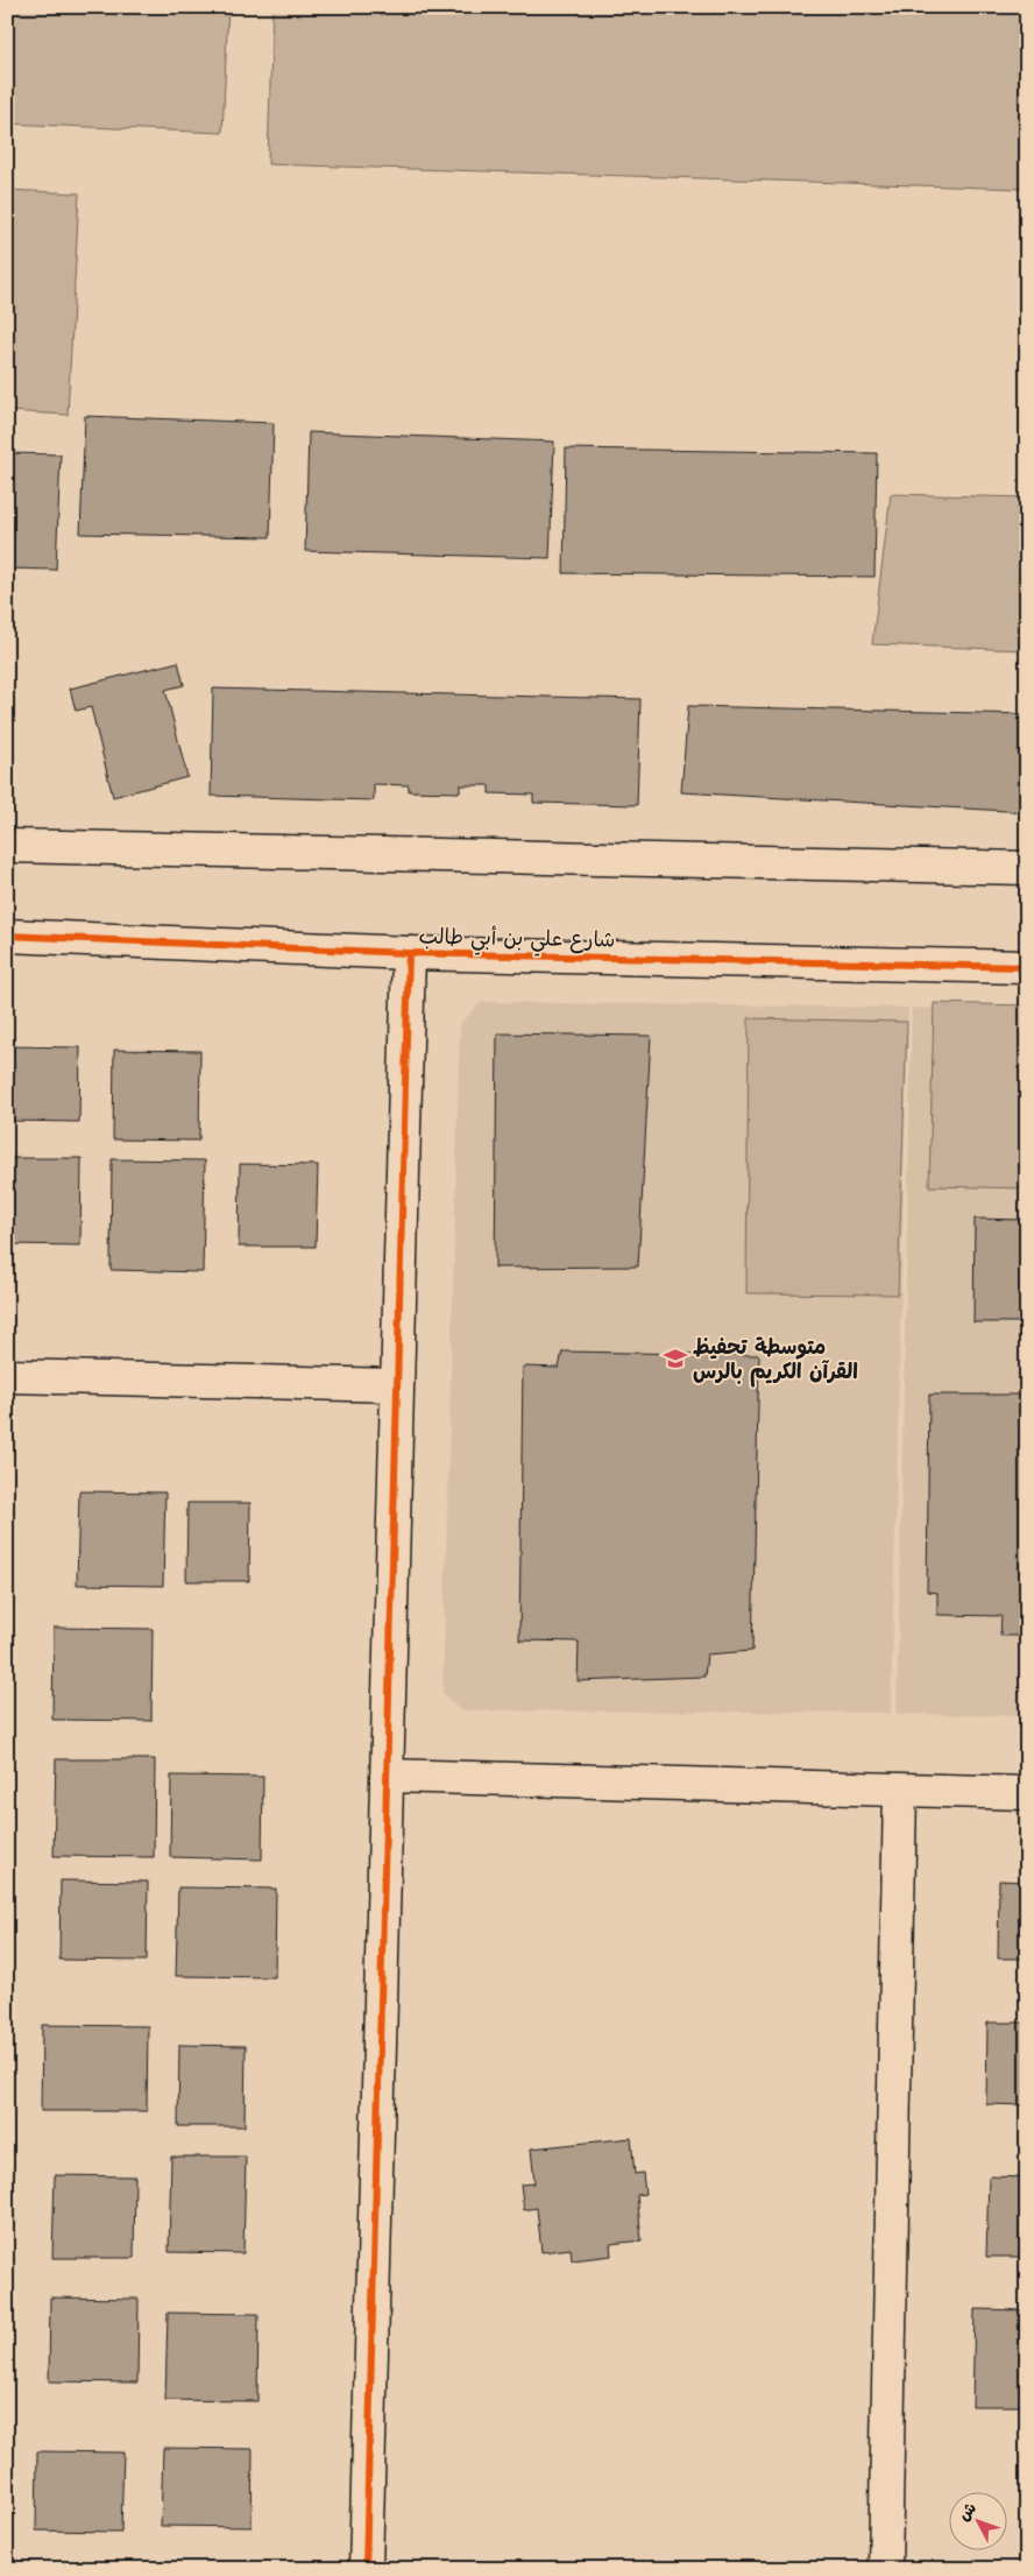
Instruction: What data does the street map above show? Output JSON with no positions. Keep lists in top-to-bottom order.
{
  "streets": {
    "street": ["شارع علي بن أبي طالب"]
  },
  "places": {
    "school or university": ["متوسطة تحفيظ القرآن الكريم بالرس"]
  },
  "north": "top left"
}
